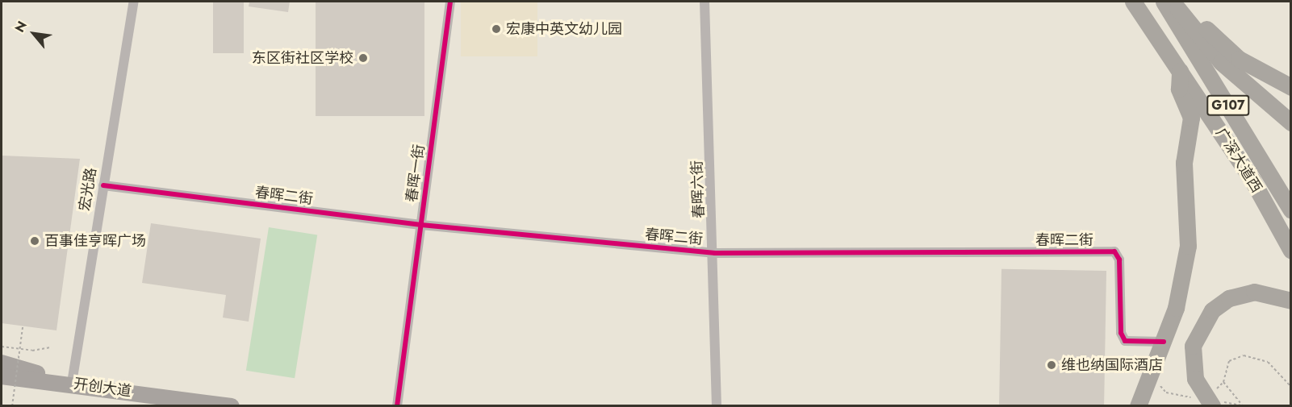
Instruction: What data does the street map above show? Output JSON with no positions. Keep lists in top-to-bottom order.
{
  "streets": {
    "highway": ["G107", "广深大道西"],
    "main road": ["开创大道"],
    "street": [
      "春晖一街",
      "宏光路",
      "春晖六街",
      "春晖二街"
    ]
  },
  "crossings": [
    ["春晖一街", "春晖二街"],
    ["宏光路", "春晖二街"],
    ["宏光路", "开创大道"],
    ["春晖六街", "春晖二街"]
  ],
  "places": [
    "宏康中英文幼儿园",
    "东区街社区学校",
    "百事佳亨晖广场",
    "维也纳国际酒店"
  ],
  "north": "top left"
}
